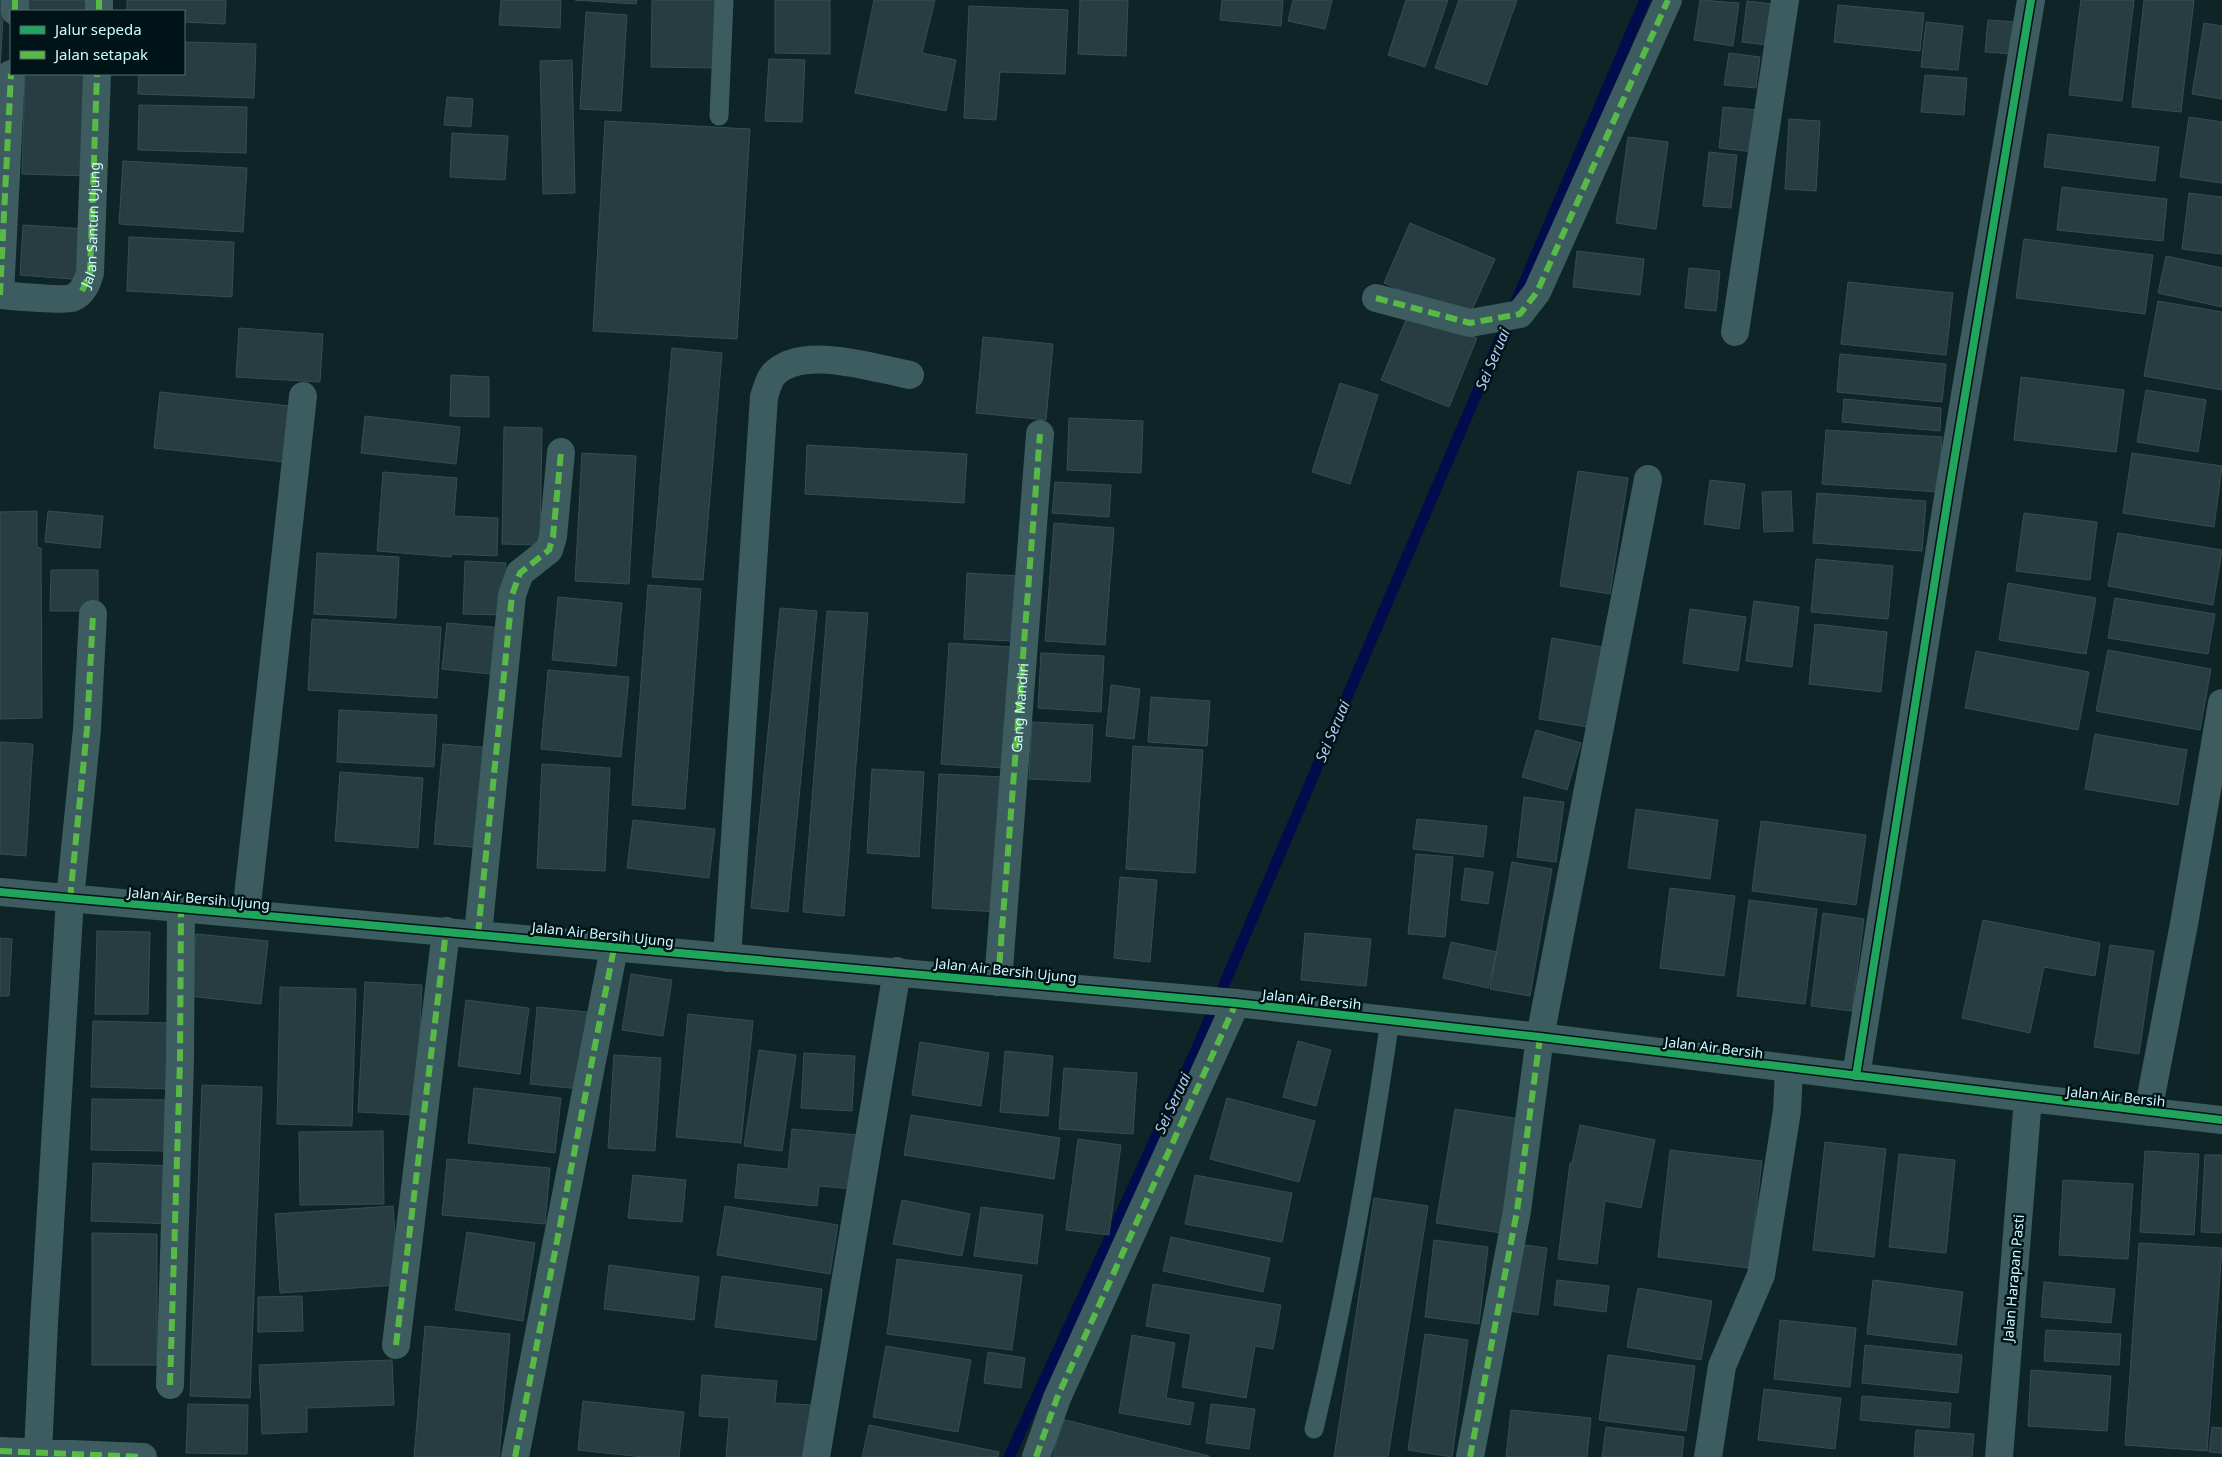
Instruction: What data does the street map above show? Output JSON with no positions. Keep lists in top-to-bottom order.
{
  "streets": {
    "street": [
      "Jalan Santun Ujung",
      "Gang Mandiri",
      "Jalan Air Bersih Ujung",
      "Jalan Air Bersih",
      "Jalan Harapan Pasti"
    ]
  },
  "crossings": [
    ["Gang Mandiri", "Jalan Air Bersih Ujung"],
    ["Jalan Air Bersih Ujung", "Jalan Air Bersih"],
    ["Jalan Air Bersih", "Jalan Harapan Pasti"]
  ],
  "water": ["Sei Seruai"],
  "legend": ["Jalur sepeda", "Jalan setapak"]
}
